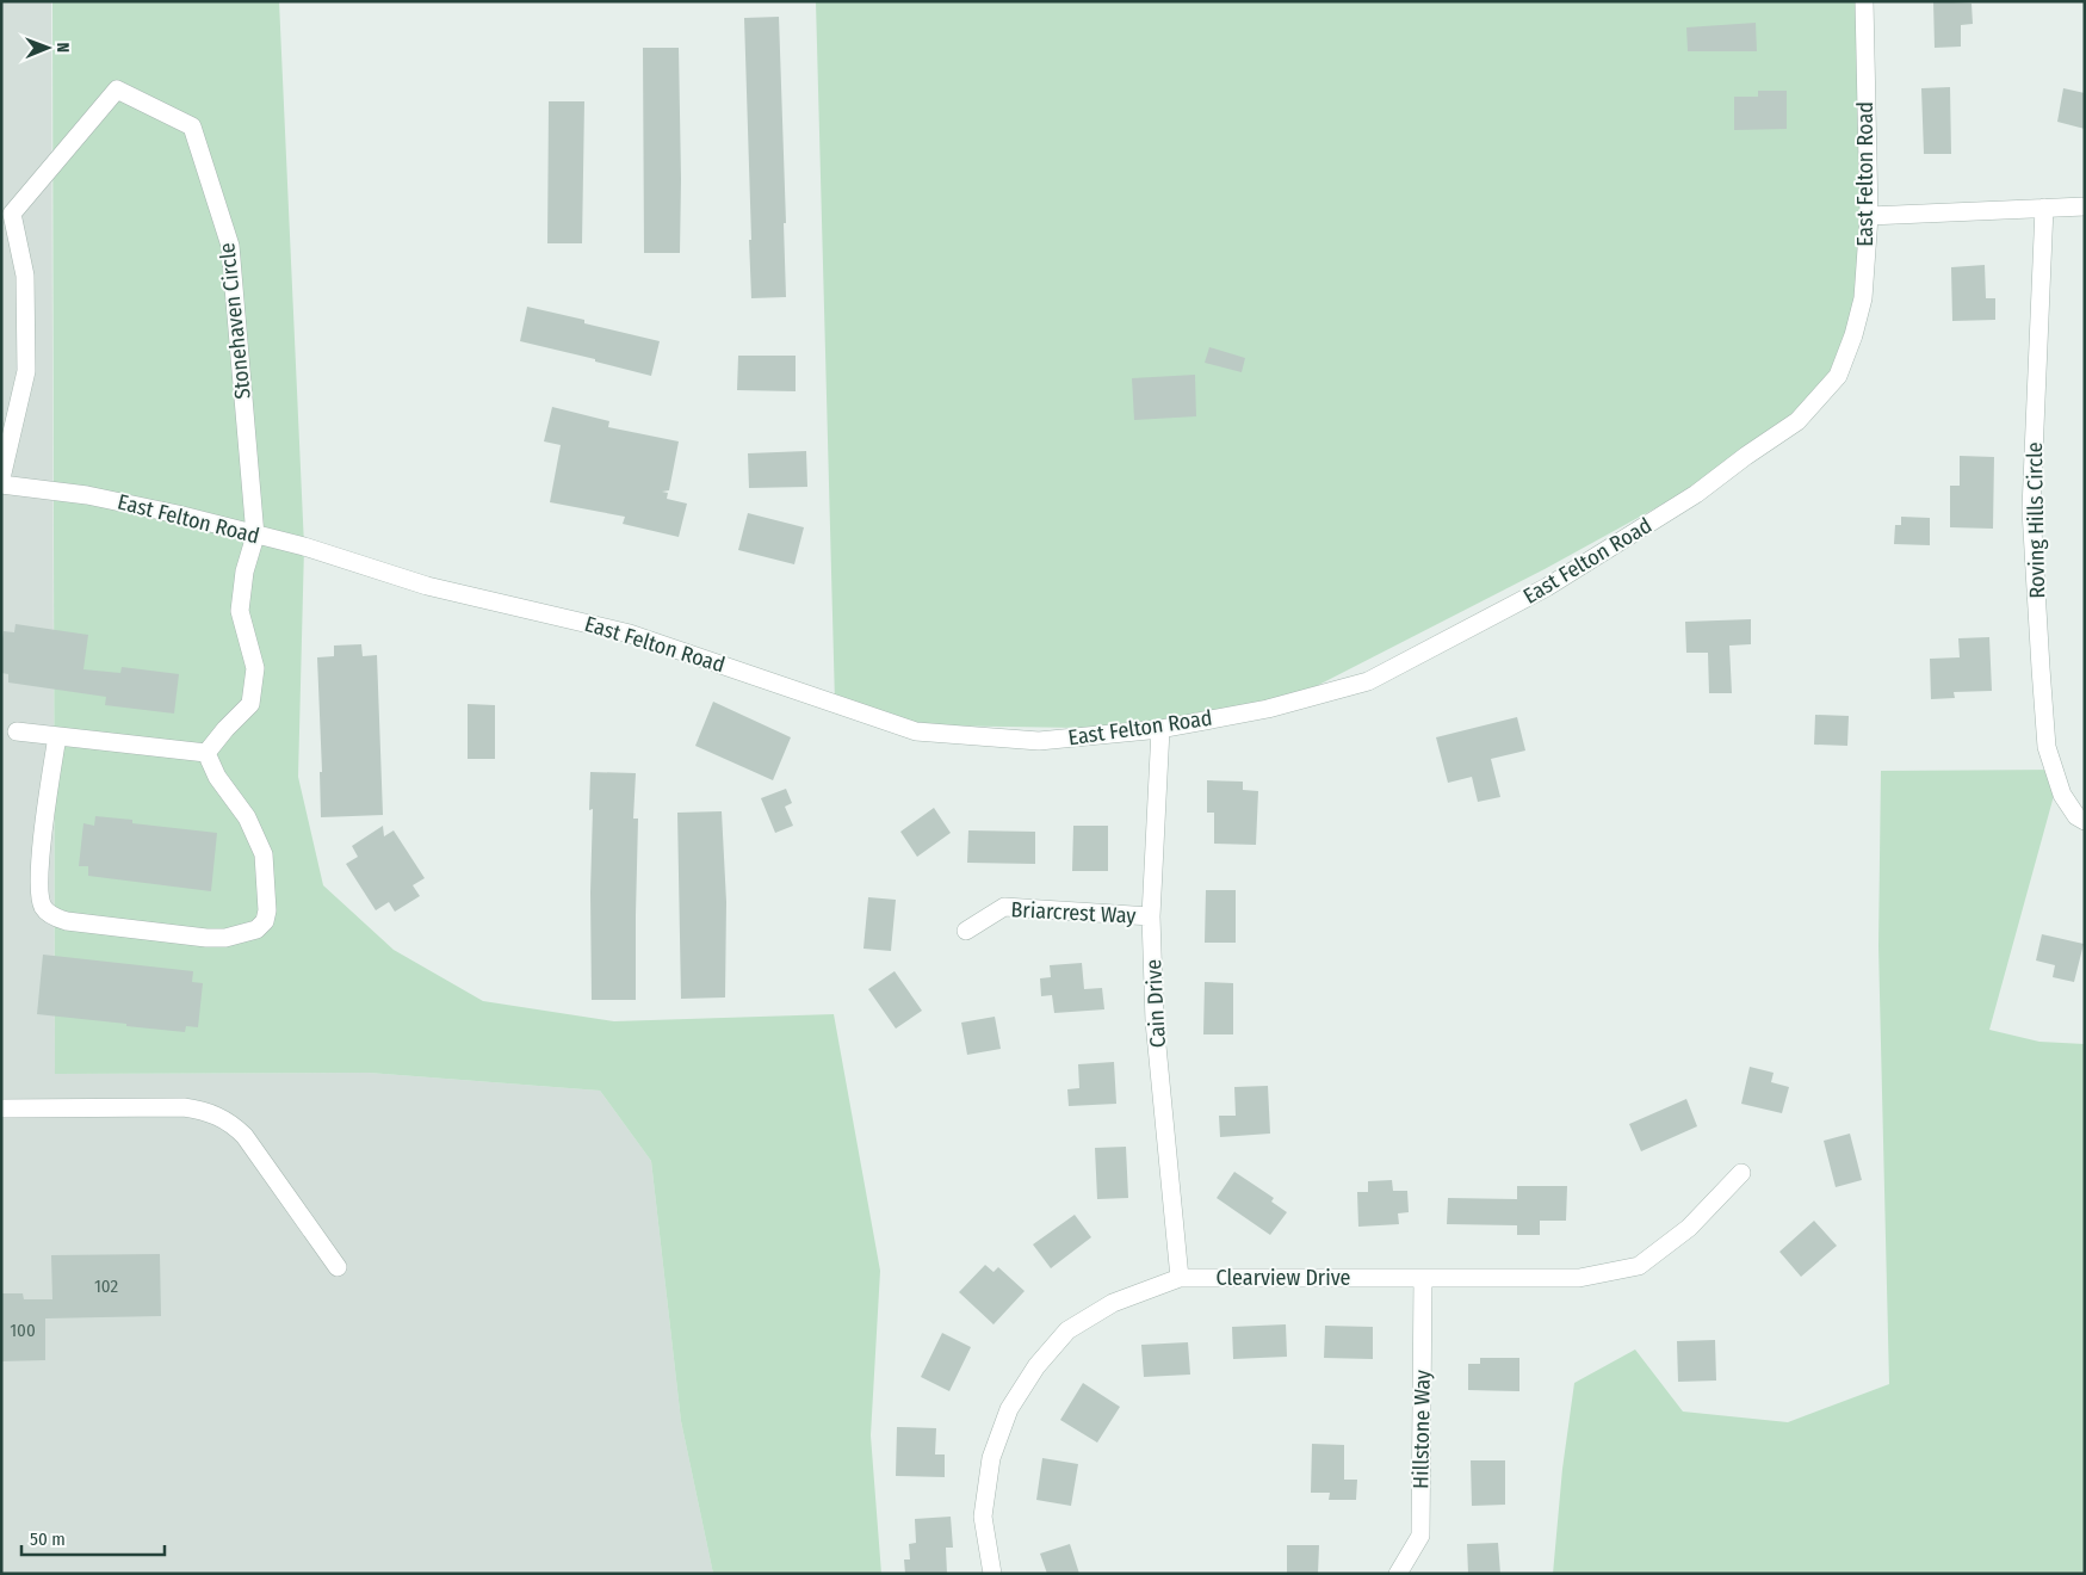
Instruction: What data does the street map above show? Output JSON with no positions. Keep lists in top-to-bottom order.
{
  "streets": {
    "street": [
      "East Felton Road",
      "Stonehaven Circle",
      "Roving Hills Circle",
      "Briarcrest Way",
      "Cain Drive",
      "Clearview Drive",
      "Hillstone Way"
    ]
  },
  "crossings": [
    ["East Felton Road", "Stonehaven Circle"],
    ["East Felton Road", "Cain Drive"],
    ["Briarcrest Way", "Cain Drive"],
    ["Cain Drive", "Clearview Drive"],
    ["Clearview Drive", "Hillstone Way"]
  ],
  "house_numbers": ["102", "100"],
  "scale_bar": "50 m",
  "north": "right"
}
